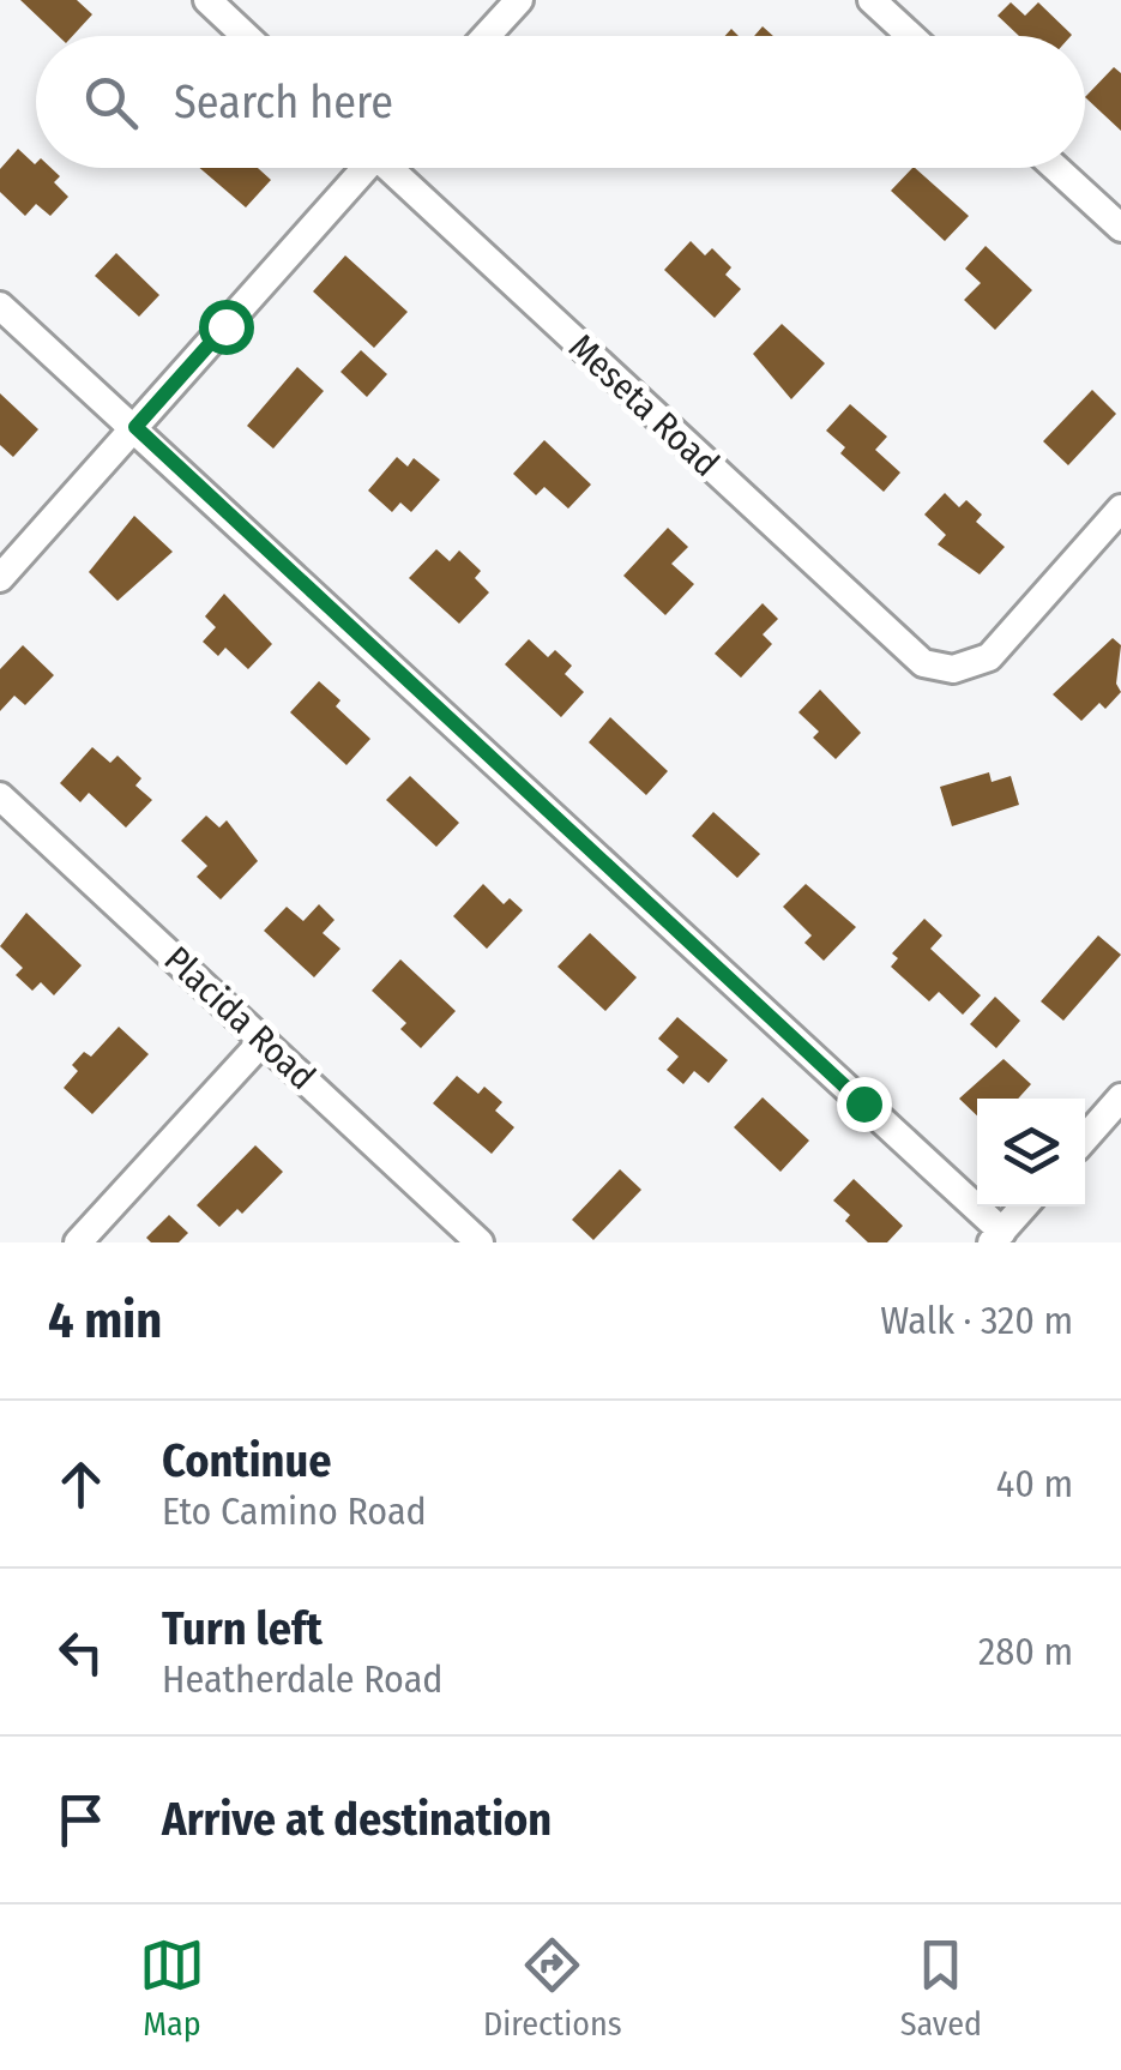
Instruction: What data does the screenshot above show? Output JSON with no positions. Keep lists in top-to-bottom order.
{
  "streets": {
    "street": ["Meseta Road", "Placida Road"]
  },
  "page": {
    "search": "Search here",
    "heading": ["4 min", "Walk · 320 m"],
    "list": [
      ["Continue", "Eto Camino Road", "40 m"],
      ["Turn left", "Heatherdale Road", "280 m"],
      "Arrive at destination"
    ],
    "nav": ["Map", "Directions", "Saved"]
  }
}
